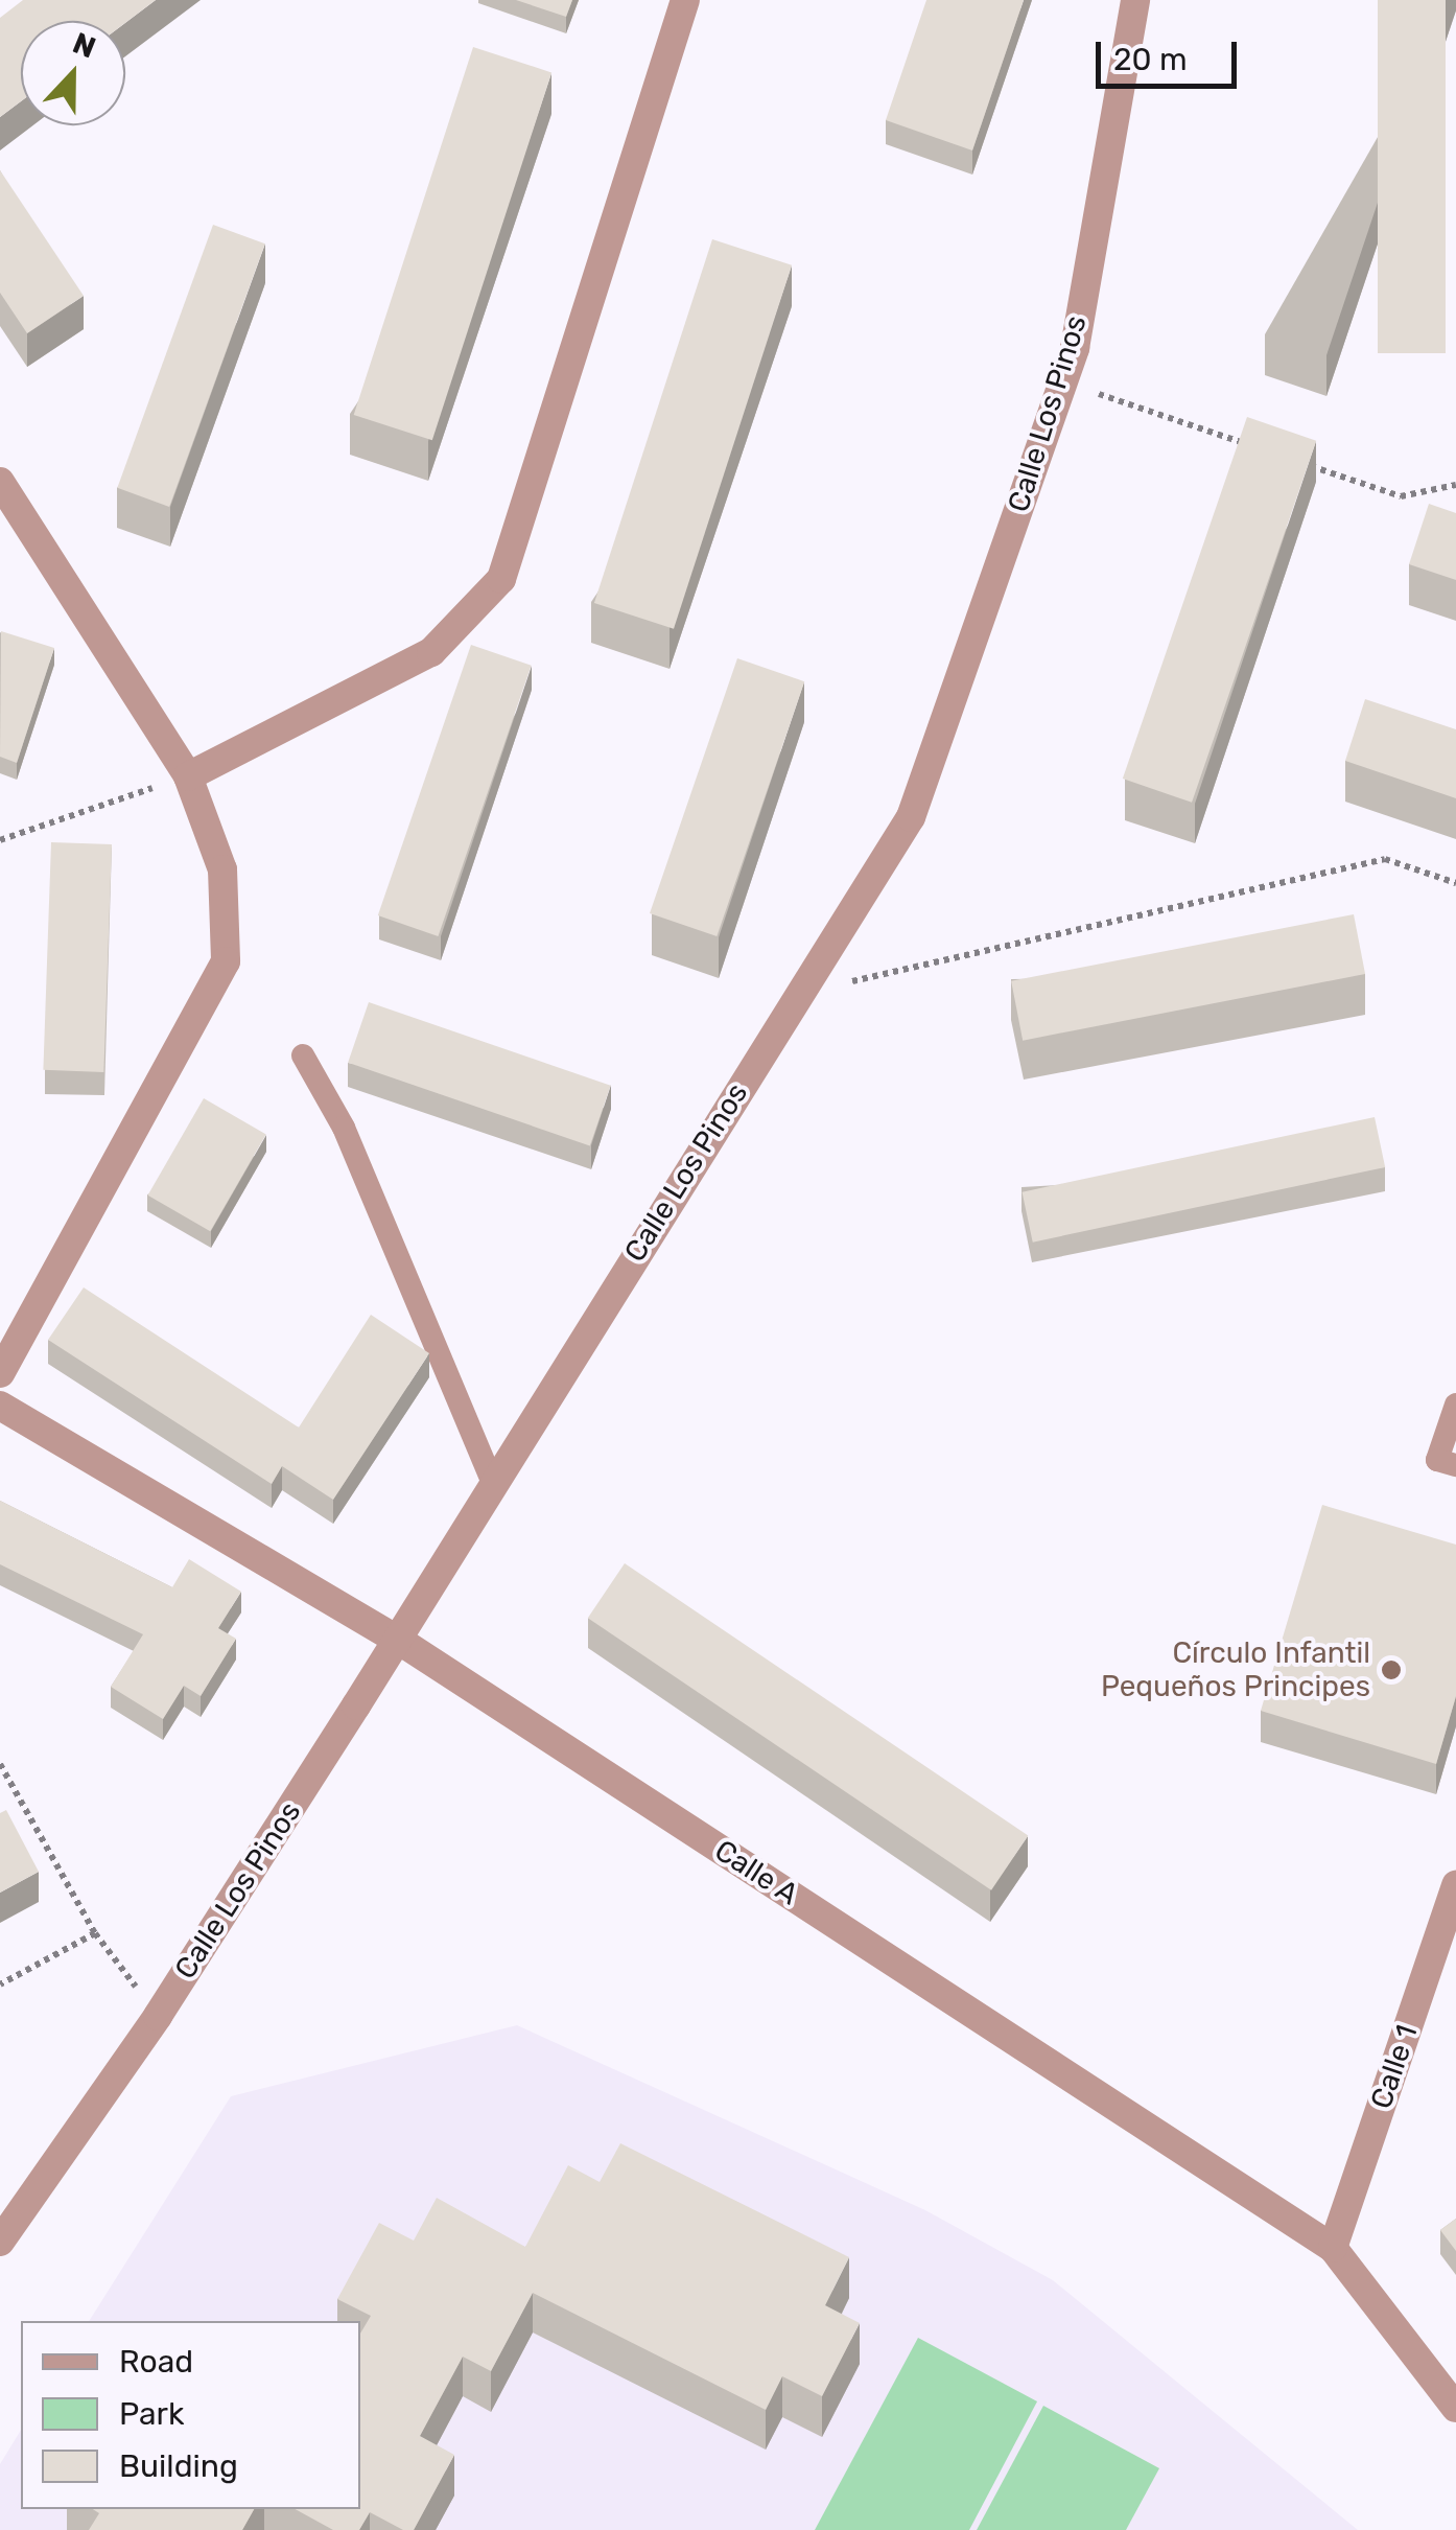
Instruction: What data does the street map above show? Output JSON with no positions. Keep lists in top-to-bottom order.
{
  "streets": {
    "street": ["Calle Los Pinos", "Calle A", "Calle 1"]
  },
  "crossings": [
    ["Calle Los Pinos", "Calle A"],
    ["Calle A", "Calle 1"]
  ],
  "places": ["Círculo Infantil Pequeños Principes"],
  "legend": ["Road", "Park", "Building"],
  "scale_bar": "20 m",
  "north": "top"
}
